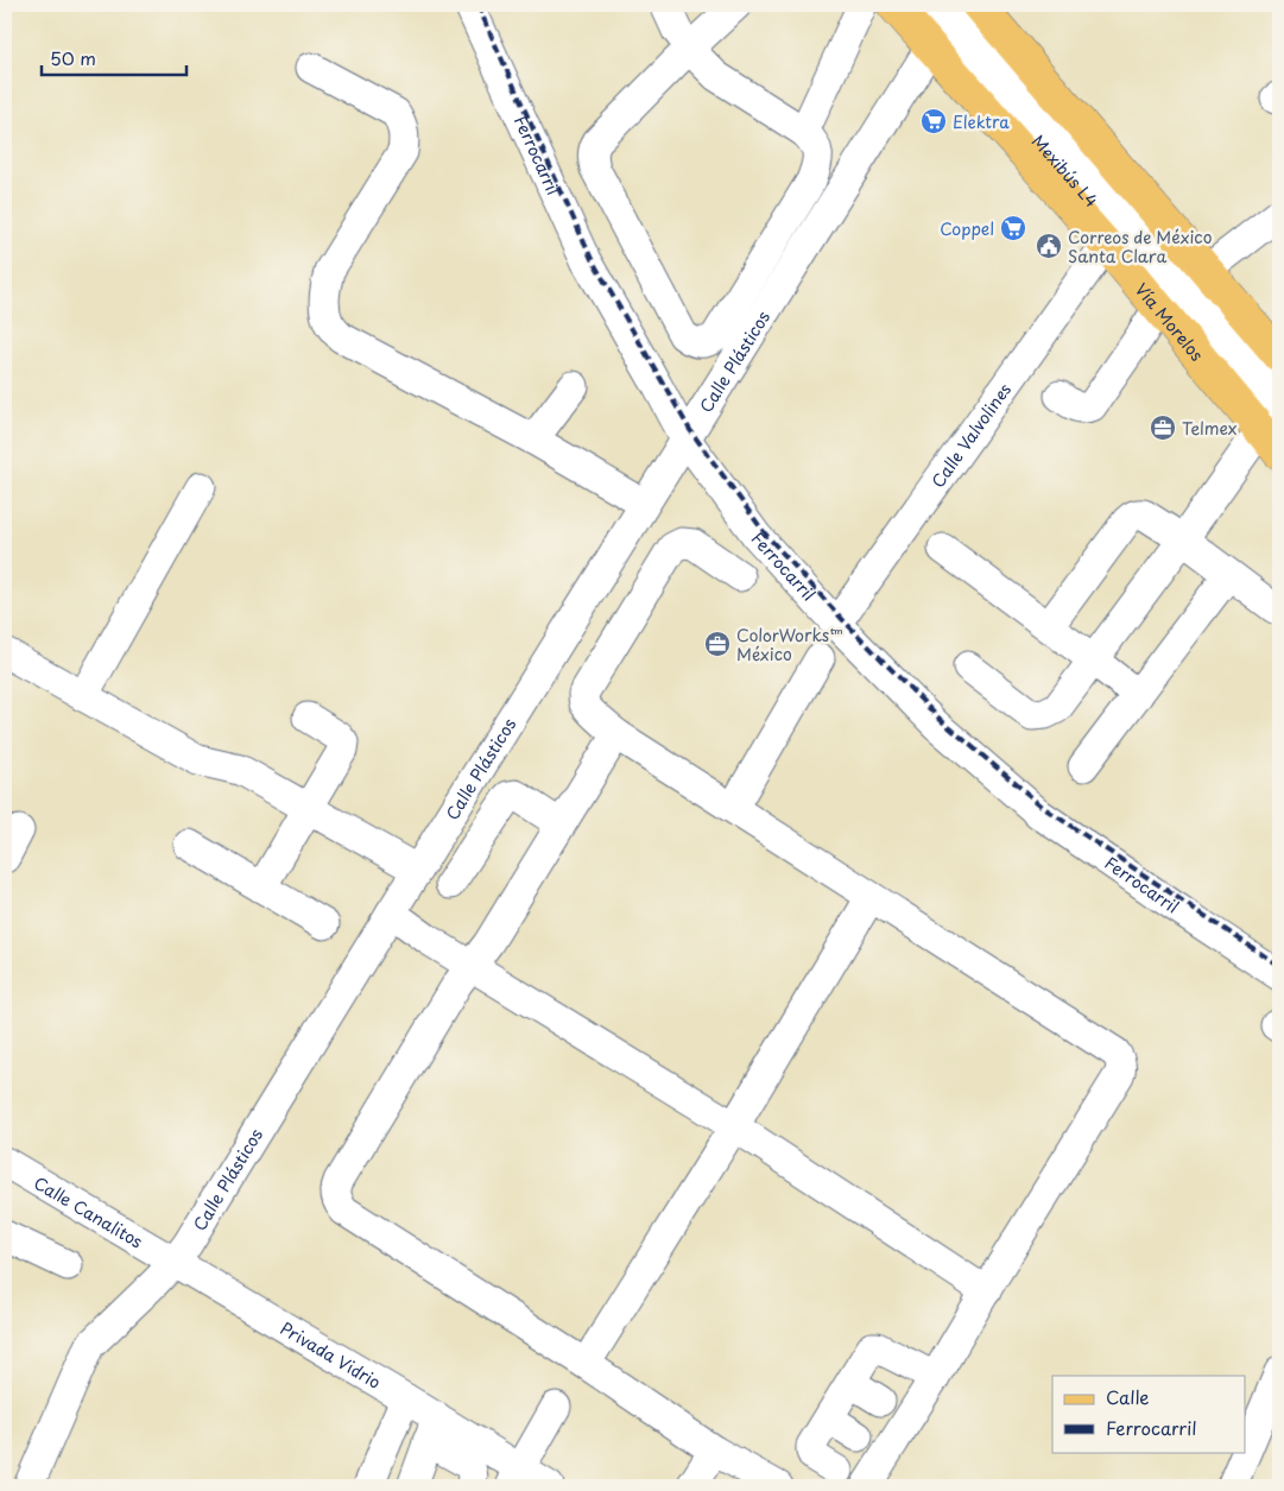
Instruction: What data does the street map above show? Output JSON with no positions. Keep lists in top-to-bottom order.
{
  "streets": {
    "main road": ["Vía Morelos"],
    "street": [
      "Ferrocarril",
      "Mexibús L4",
      "Calle Plásticos",
      "Calle Valvolines",
      "Calle Canalitos",
      "Privada Vidrio"
    ]
  },
  "crossings": [
    ["Ferrocarril", "Calle Plásticos"],
    ["Ferrocarril", "Calle Valvolines"],
    ["Mexibús L4", "Vía Morelos"],
    ["Vía Morelos", "Calle Plásticos"],
    ["Vía Morelos", "Calle Valvolines"],
    ["Calle Plásticos", "Calle Canalitos"],
    ["Calle Plásticos", "Privada Vidrio"],
    ["Calle Canalitos", "Privada Vidrio"]
  ],
  "places": {
    "supermarket": ["Elektra", "Coppel"],
    "public building": ["Correos de México Santa Clara"],
    "office": ["Telmex", "ColorWorks™ México"]
  },
  "legend": ["Calle", "Ferrocarril"],
  "scale_bar": "50 m"
}
